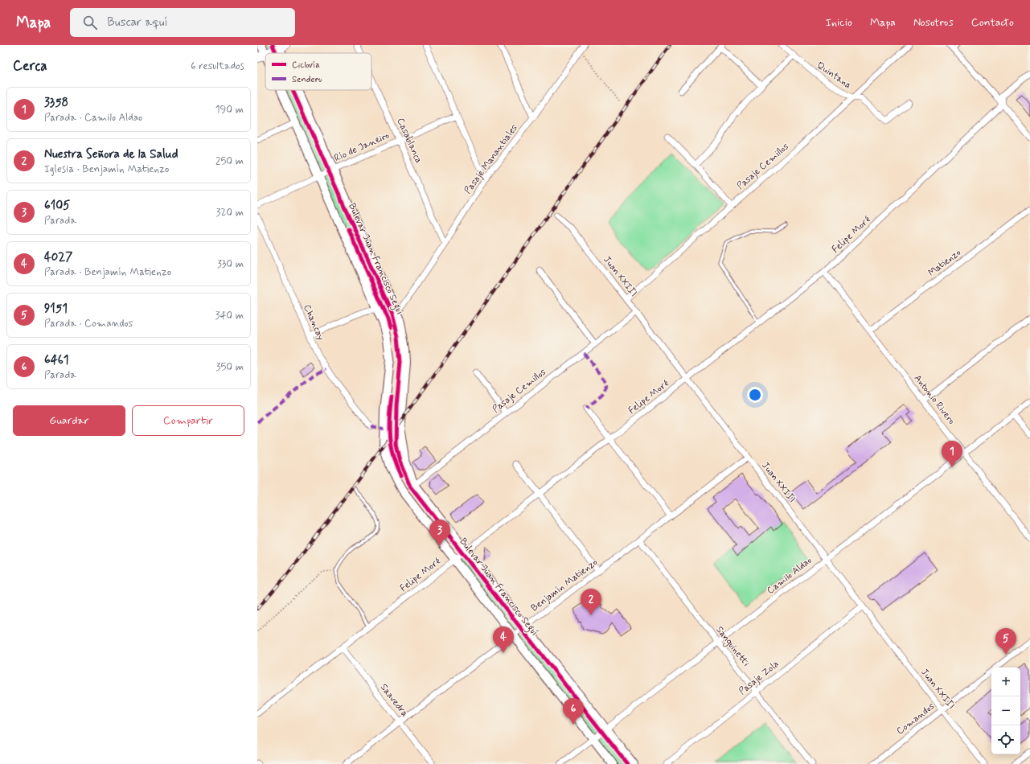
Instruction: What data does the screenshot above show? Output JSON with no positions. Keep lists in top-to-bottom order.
{
  "streets": {
    "main road": ["Bulevar Juan Francisco Seguí"],
    "street": [
      "Quintana",
      "Casablanca",
      "Río de Janeiro",
      "Pasaje Manantiales",
      "Pasaje Cemillos",
      "Felipe Moré",
      "Matienzo",
      "Juan XXIII",
      "Chancay",
      "Antonio Rivero",
      "Camilo Aldao",
      "Benjamín Matienzo",
      "Sanguinetti",
      "Pasaje Zola",
      "Saavedra",
      "Comandos"
    ]
  },
  "crossings": [
    ["Quintana", "Pasaje Cemillos"],
    ["Casablanca", "Río de Janeiro"],
    ["Casablanca", "Pasaje Manantiales"],
    ["Río de Janeiro", "Bulevar Juan Francisco Seguí"],
    ["Pasaje Manantiales", "Bulevar Juan Francisco Seguí"],
    ["Pasaje Cemillos", "Bulevar Juan Francisco Seguí"],
    ["Pasaje Cemillos", "Juan XXIII"],
    ["Felipe Moré", "Bulevar Juan Francisco Seguí"],
    ["Felipe Moré", "Juan XXIII"],
    ["Felipe Moré", "Antonio Rivero"],
    ["Felipe Moré", "Saavedra"],
    ["Bulevar Juan Francisco Seguí", "Camilo Aldao"],
    ["Bulevar Juan Francisco Seguí", "Benjamín Matienzo"],
    ["Matienzo", "Antonio Rivero"],
    ["Juan XXIII", "Camilo Aldao"],
    ["Juan XXIII", "Benjamín Matienzo"],
    ["Juan XXIII", "Pasaje Zola"],
    ["Juan XXIII", "Comandos"],
    ["Antonio Rivero", "Camilo Aldao"],
    ["Camilo Aldao", "Sanguinetti"],
    ["Benjamín Matienzo", "Sanguinetti"],
    ["Benjamín Matienzo", "Saavedra"],
    ["Sanguinetti", "Pasaje Zola"]
  ],
  "legend": ["Ciclovía", "Sendero"],
  "page": {
    "header": "Mapa",
    "search": "Buscar aquí",
    "nav": [
      "Inicio",
      "Mapa",
      "Nosotros",
      "Contacto"
    ],
    "heading": ["Cerca", "6 resultados"],
    "list": [
      {
        "mark": "1",
        "name": "3358",
        "note": "Parada · Camilo Aldao",
        "value": "190 m"
      },
      {
        "mark": "2",
        "name": "Nuestra Señora de la Salud",
        "note": "Iglesia · Benjamín Matienzo",
        "value": "250 m"
      },
      {
        "mark": "3",
        "name": "6105",
        "note": "Parada",
        "value": "320 m"
      },
      {
        "mark": "4",
        "name": "4027",
        "note": "Parada · Benjamín Matienzo",
        "value": "330 m"
      },
      {
        "mark": "5",
        "name": "9151",
        "note": "Parada · Comandos",
        "value": "340 m"
      },
      {
        "mark": "6",
        "name": "6461",
        "note": "Parada",
        "value": "350 m"
      }
    ],
    "buttons": ["Guardar", "Compartir"],
    "pins": [
      "1",
      "3",
      "2",
      "4",
      "5",
      "6"
    ],
    "map_buttons": ["+", "−"]
  }
}
